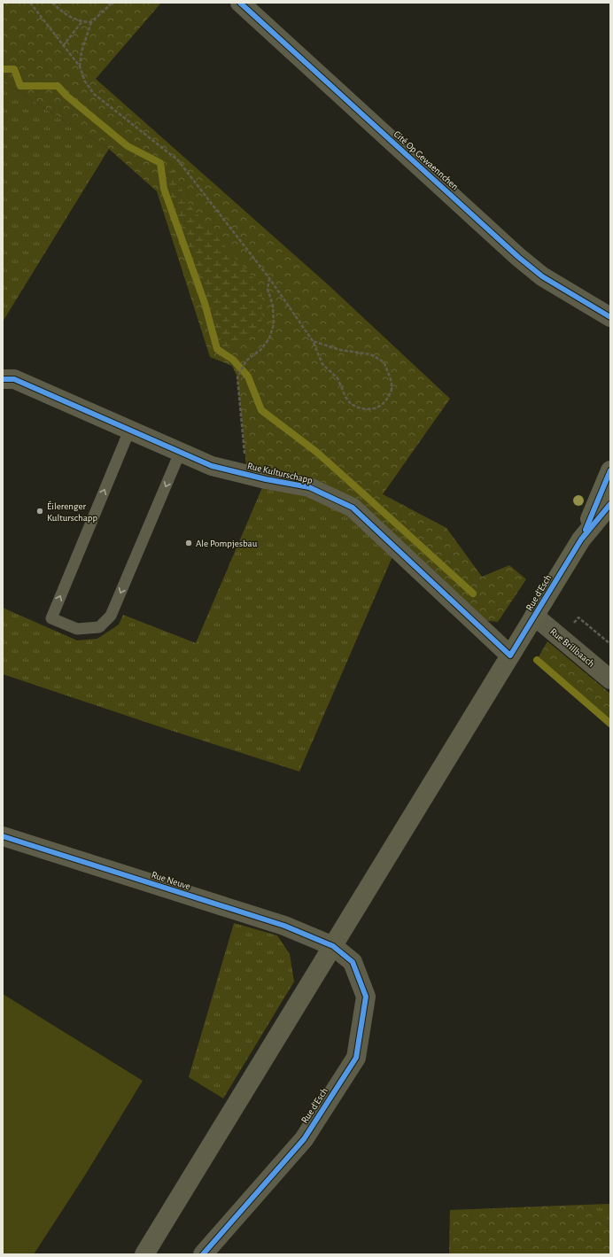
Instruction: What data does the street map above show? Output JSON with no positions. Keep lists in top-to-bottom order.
{
  "streets": {
    "main road": ["Rue d'Esch"],
    "street": [
      "Cité Op Gewaennchen",
      "Rue Kulturschapp",
      "Rue Brillbaach",
      "Rue Neuve"
    ]
  },
  "crossings": [
    ["Rue Kulturschapp", "Rue d'Esch"],
    ["Rue d'Esch", "Rue Brillbaach"],
    ["Rue d'Esch", "Rue Neuve"]
  ],
  "places": ["Éilerenger Kulturschapp", "Ale Pompjesbau"]
}
